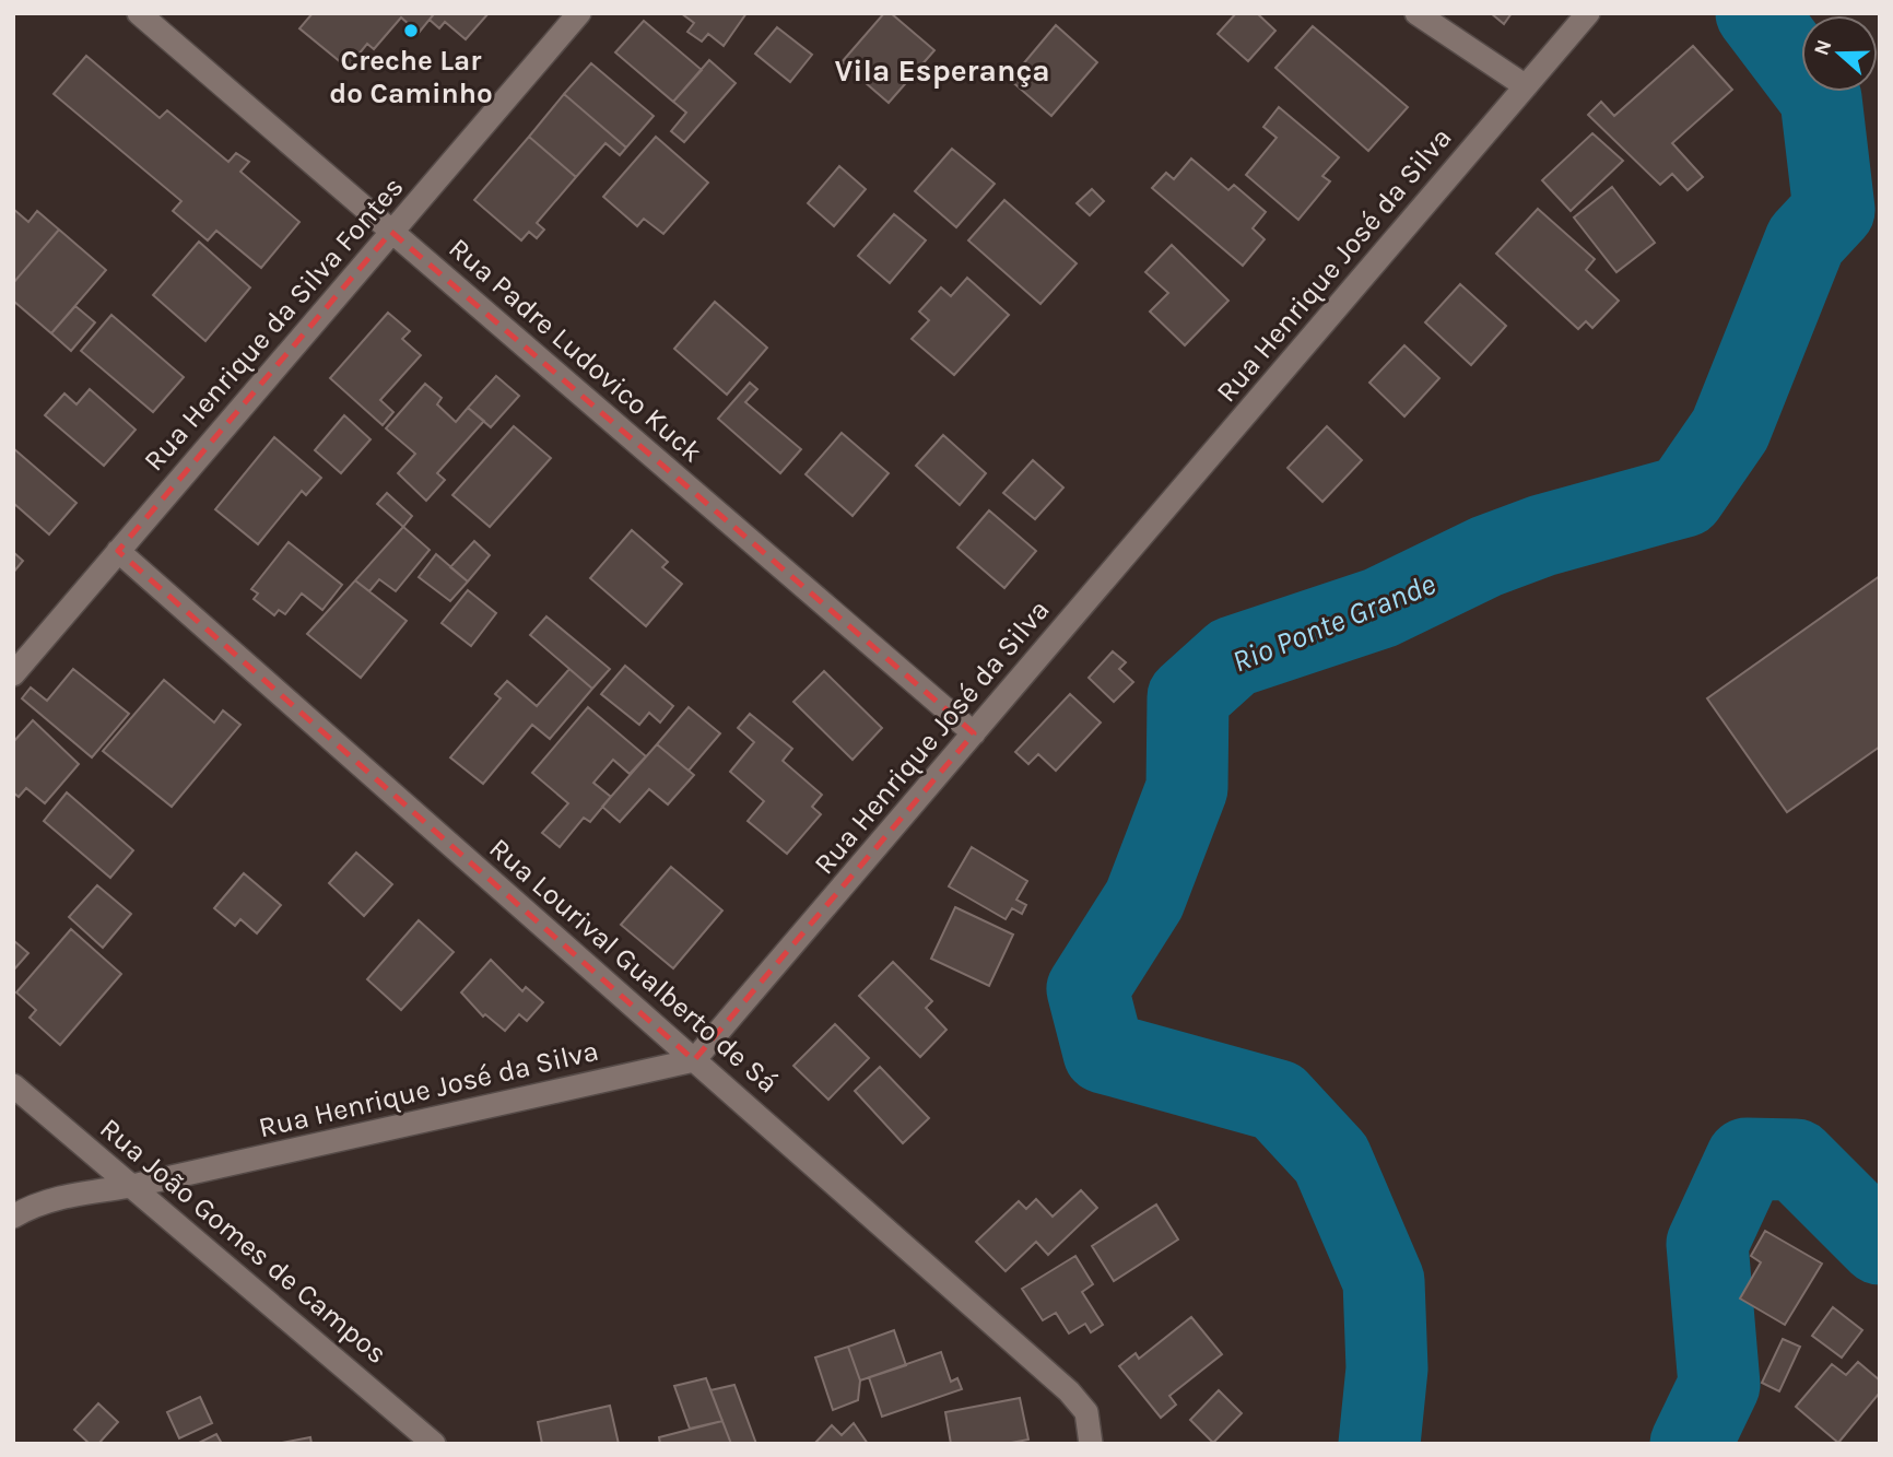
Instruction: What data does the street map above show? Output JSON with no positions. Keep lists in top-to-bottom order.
{
  "streets": {
    "street": [
      "Rua Henrique José da Silva",
      "Rua Henrique da Silva Fontes",
      "Rua Padre Ludovico Kuck",
      "Rua Lourival Gualberto de Sá",
      "Rua João Gomes de Campos"
    ]
  },
  "crossings": [
    ["Rua Henrique José da Silva", "Rua Padre Ludovico Kuck"],
    ["Rua Henrique José da Silva", "Rua Lourival Gualberto de Sá"],
    ["Rua Henrique José da Silva", "Rua João Gomes de Campos"],
    ["Rua Henrique da Silva Fontes", "Rua Padre Ludovico Kuck"],
    ["Rua Henrique da Silva Fontes", "Rua Lourival Gualberto de Sá"]
  ],
  "districts": ["Vila Esperança"],
  "water": ["Rio Ponte Grande"],
  "places": ["Creche Lar do Caminho"],
  "north": "left"
}
